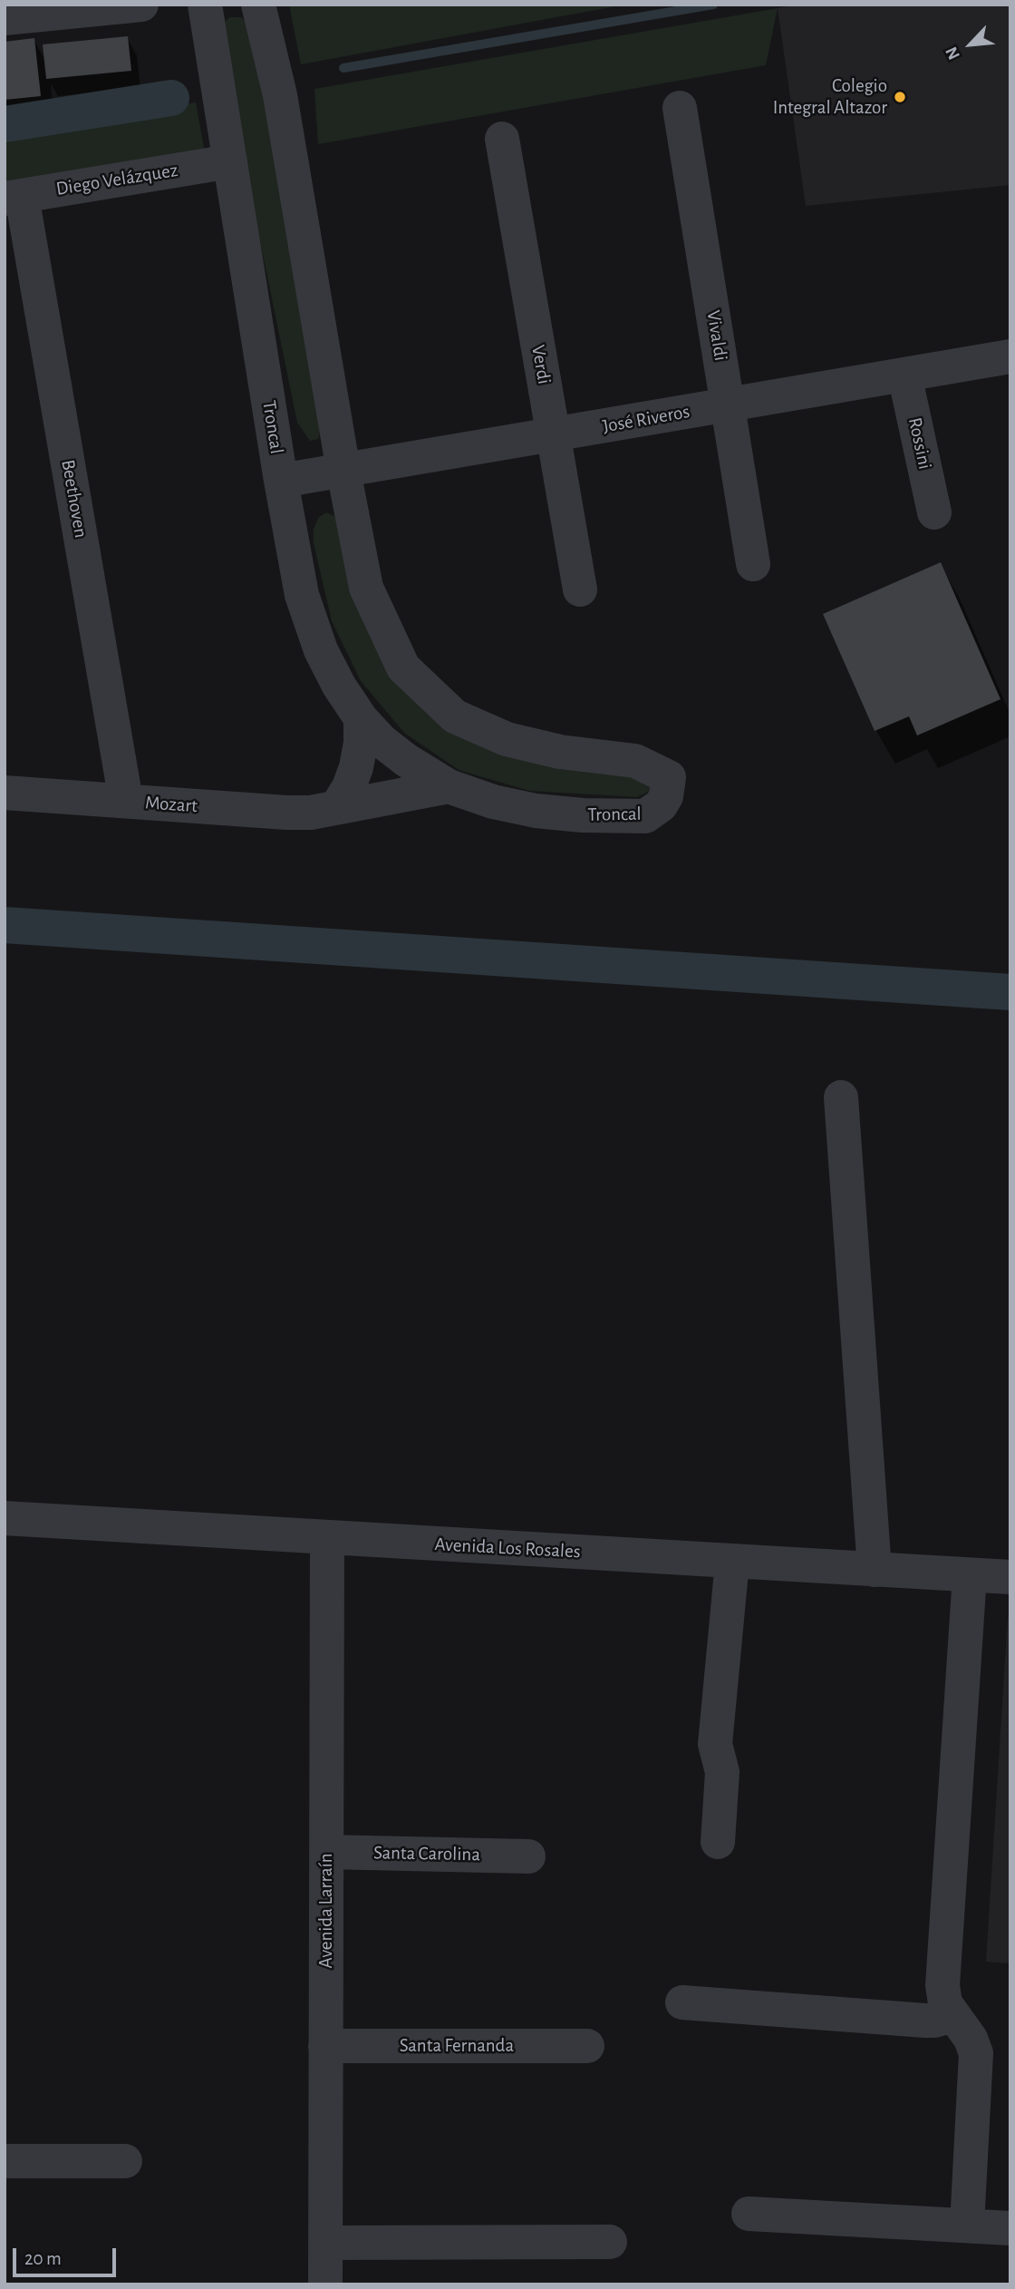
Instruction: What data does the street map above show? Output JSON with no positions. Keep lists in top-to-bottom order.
{
  "streets": {
    "street": [
      "Diego Velázquez",
      "Vivaldi",
      "Verdi",
      "José Riveros",
      "Troncal",
      "Rossini",
      "Beethoven",
      "Mozart",
      "Avenida Los Rosales",
      "Santa Carolina",
      "Avenida Larraín",
      "Santa Fernanda"
    ]
  },
  "crossings": [
    ["Diego Velázquez", "Troncal"],
    ["Diego Velázquez", "Beethoven"],
    ["Vivaldi", "José Riveros"],
    ["Verdi", "José Riveros"],
    ["José Riveros", "Troncal"],
    ["José Riveros", "Rossini"],
    ["Troncal", "Mozart"],
    ["Beethoven", "Mozart"],
    ["Avenida Los Rosales", "Avenida Larraín"],
    ["Santa Carolina", "Avenida Larraín"],
    ["Avenida Larraín", "Santa Fernanda"]
  ],
  "places": ["Colegio Integral Altazor"],
  "scale_bar": "20 m",
  "north": "bottom left"
}
